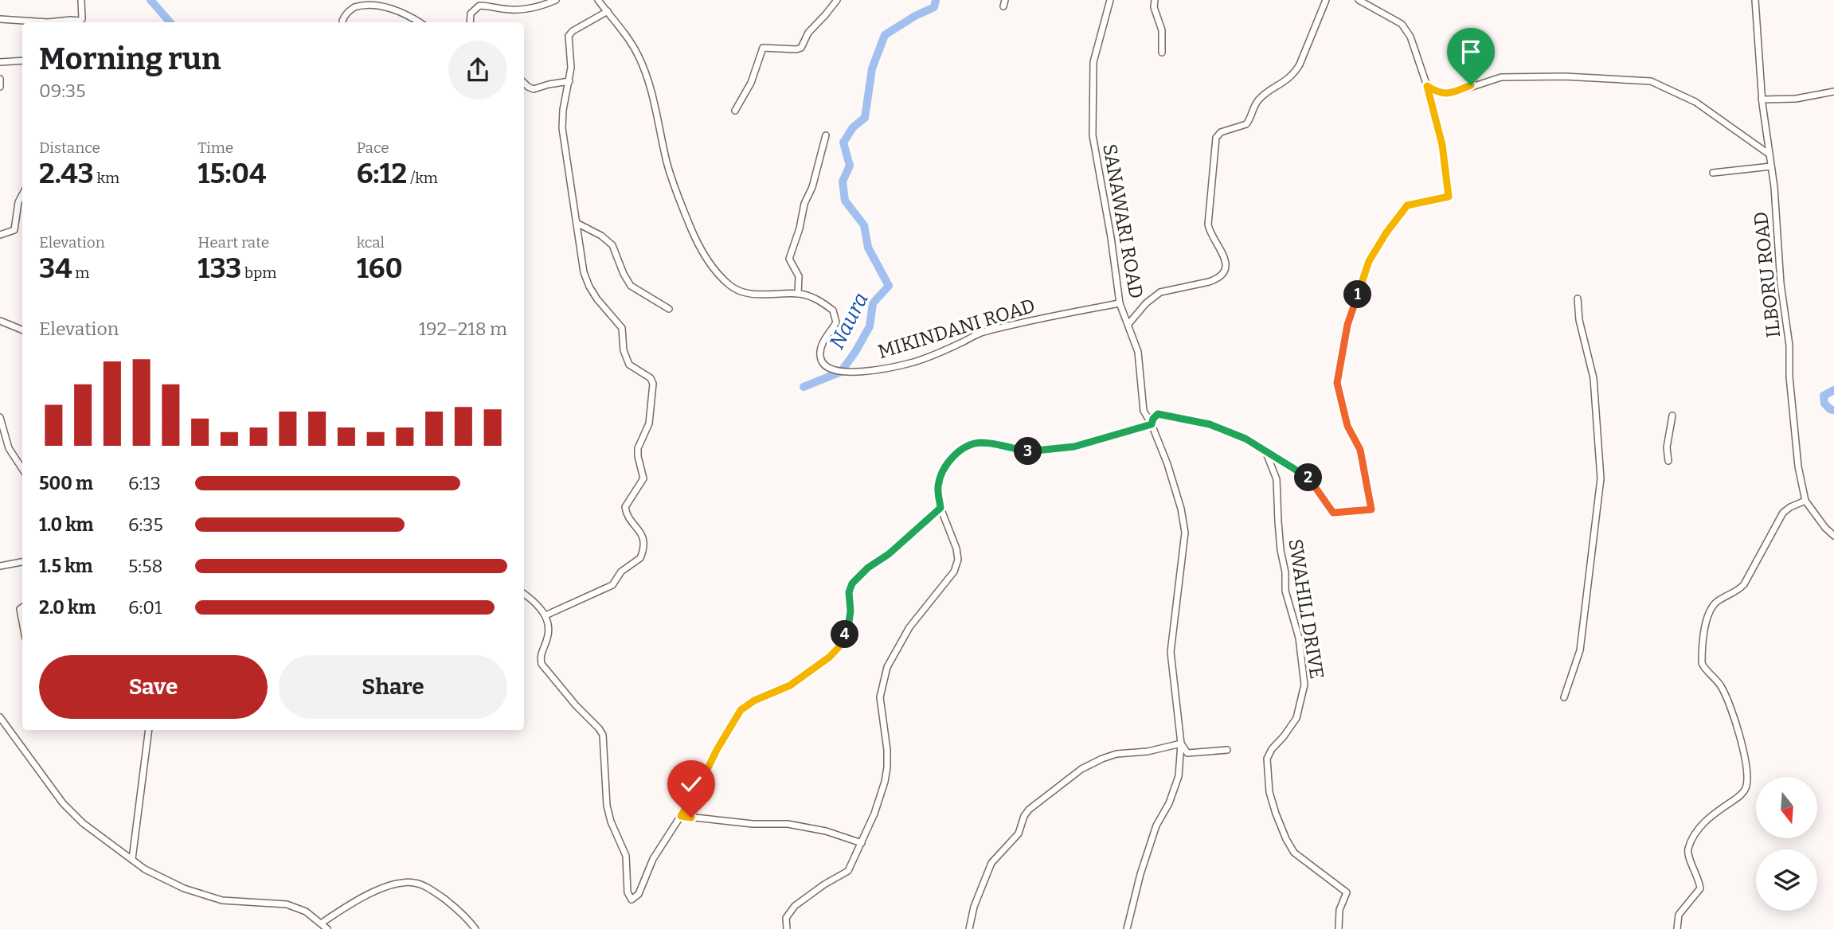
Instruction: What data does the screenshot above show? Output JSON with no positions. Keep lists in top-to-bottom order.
{
  "streets": {
    "street": [
      "SANAWARI ROAD",
      "ILBORU ROAD",
      "MIKINDANI ROAD",
      "SWAHILI DRIVE"
    ]
  },
  "crossings": [
    ["SANAWARI ROAD", "MIKINDANI ROAD"]
  ],
  "water": ["Naura"],
  "north": "bottom",
  "page": {
    "heading": ["Morning run", "09:35"],
    "stats": [
      ["Distance", "2.43 km"],
      ["Time", "15:04"],
      ["Pace", "6:12 /km"],
      ["Elevation", "34 m"],
      ["Heart rate", "133 bpm"],
      ["kcal", "160"]
    ],
    "pins": [
      "1",
      "3",
      "2",
      "4"
    ],
    "chart": ["Elevation", "192–218 m"],
    "list": [
      {
        "name": "500 m",
        "note": "6:13"
      },
      {
        "name": "1.0 km",
        "note": "6:35"
      },
      {
        "name": "1.5 km",
        "note": "5:58"
      },
      {
        "name": "2.0 km",
        "note": "6:01"
      }
    ],
    "buttons": ["Save", "Share"]
  }
}
